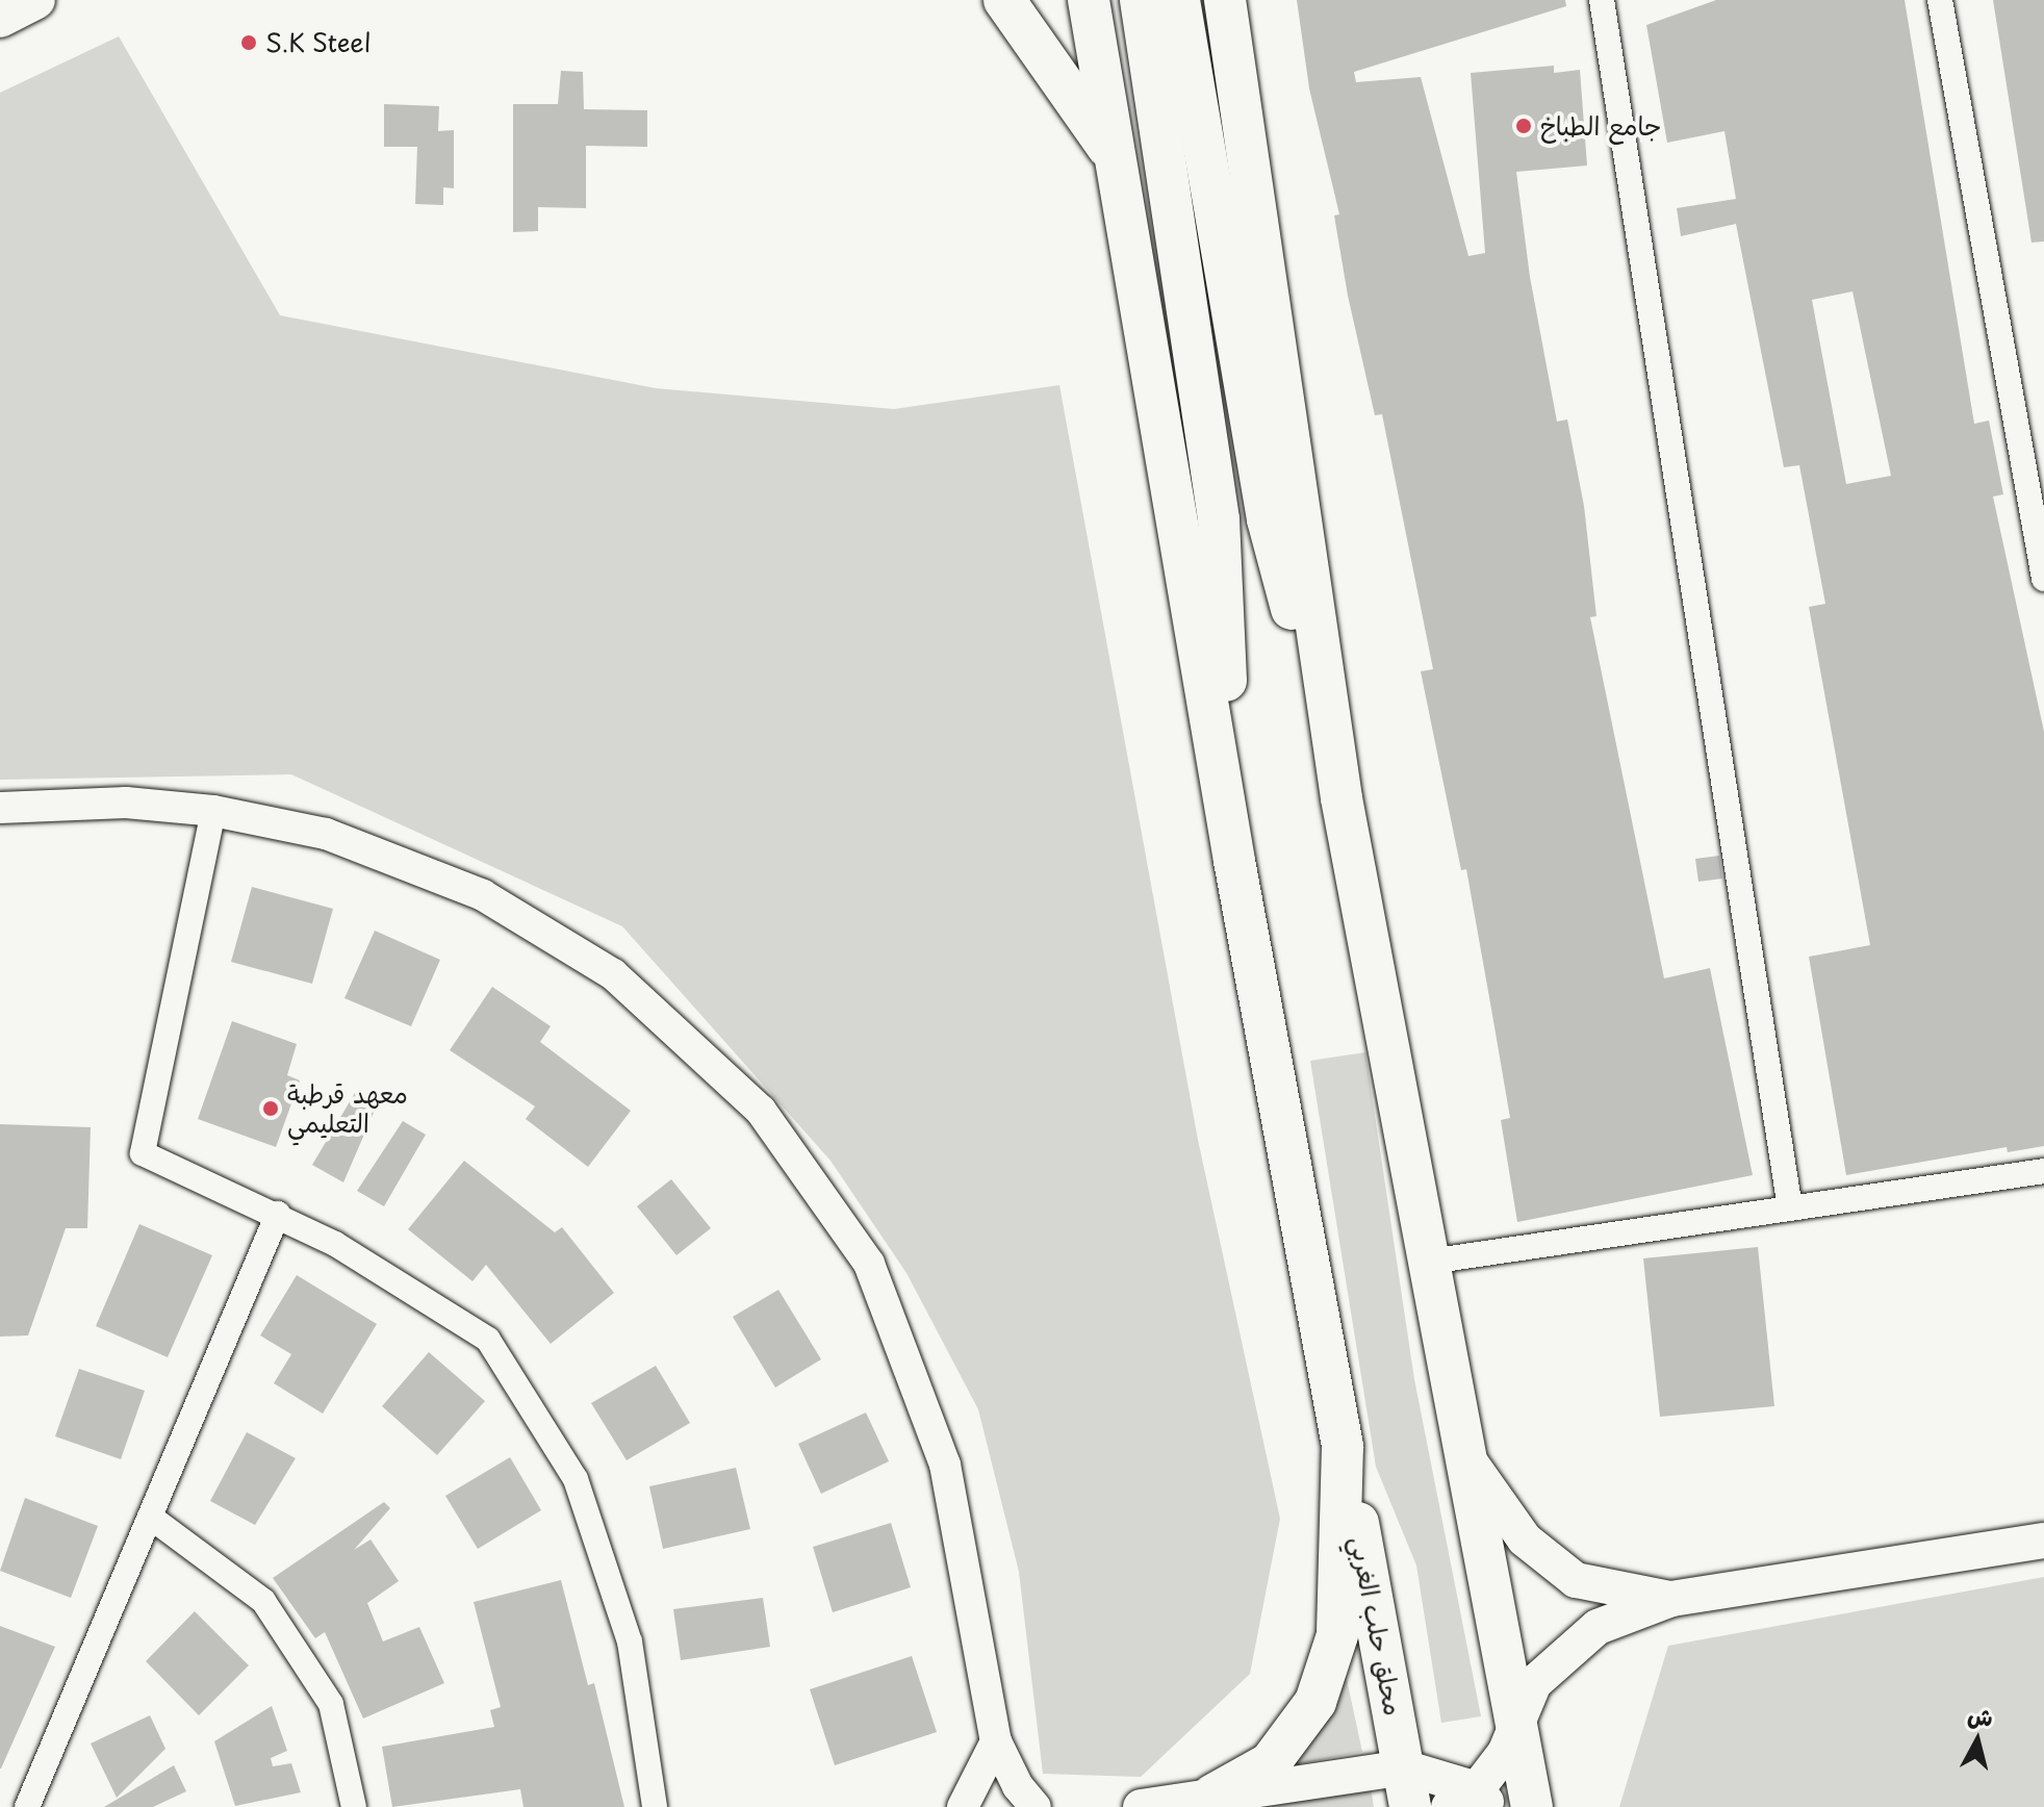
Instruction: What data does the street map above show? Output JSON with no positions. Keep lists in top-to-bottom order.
{
  "streets": {
    "highway": ["محلق حلب الغربي"]
  },
  "places": ["S.K Steel", "جامع الطباخ", "معهد قرطبة التعليمي"],
  "north": "top"
}
